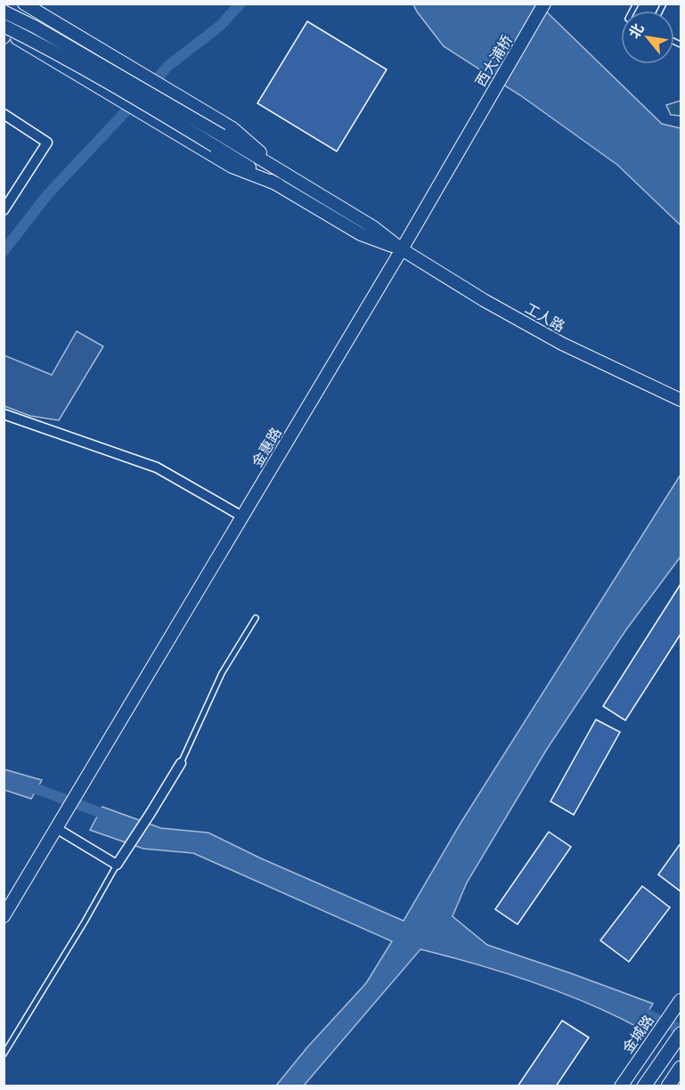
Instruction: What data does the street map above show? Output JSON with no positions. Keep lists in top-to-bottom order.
{
  "streets": {
    "main road": [
      "西大浦桥",
      "工人路",
      "金惠路",
      "金城路"
    ]
  },
  "crossings": [
    ["西大浦桥", "金惠路"],
    ["工人路", "金惠路"]
  ],
  "north": "top left"
}
